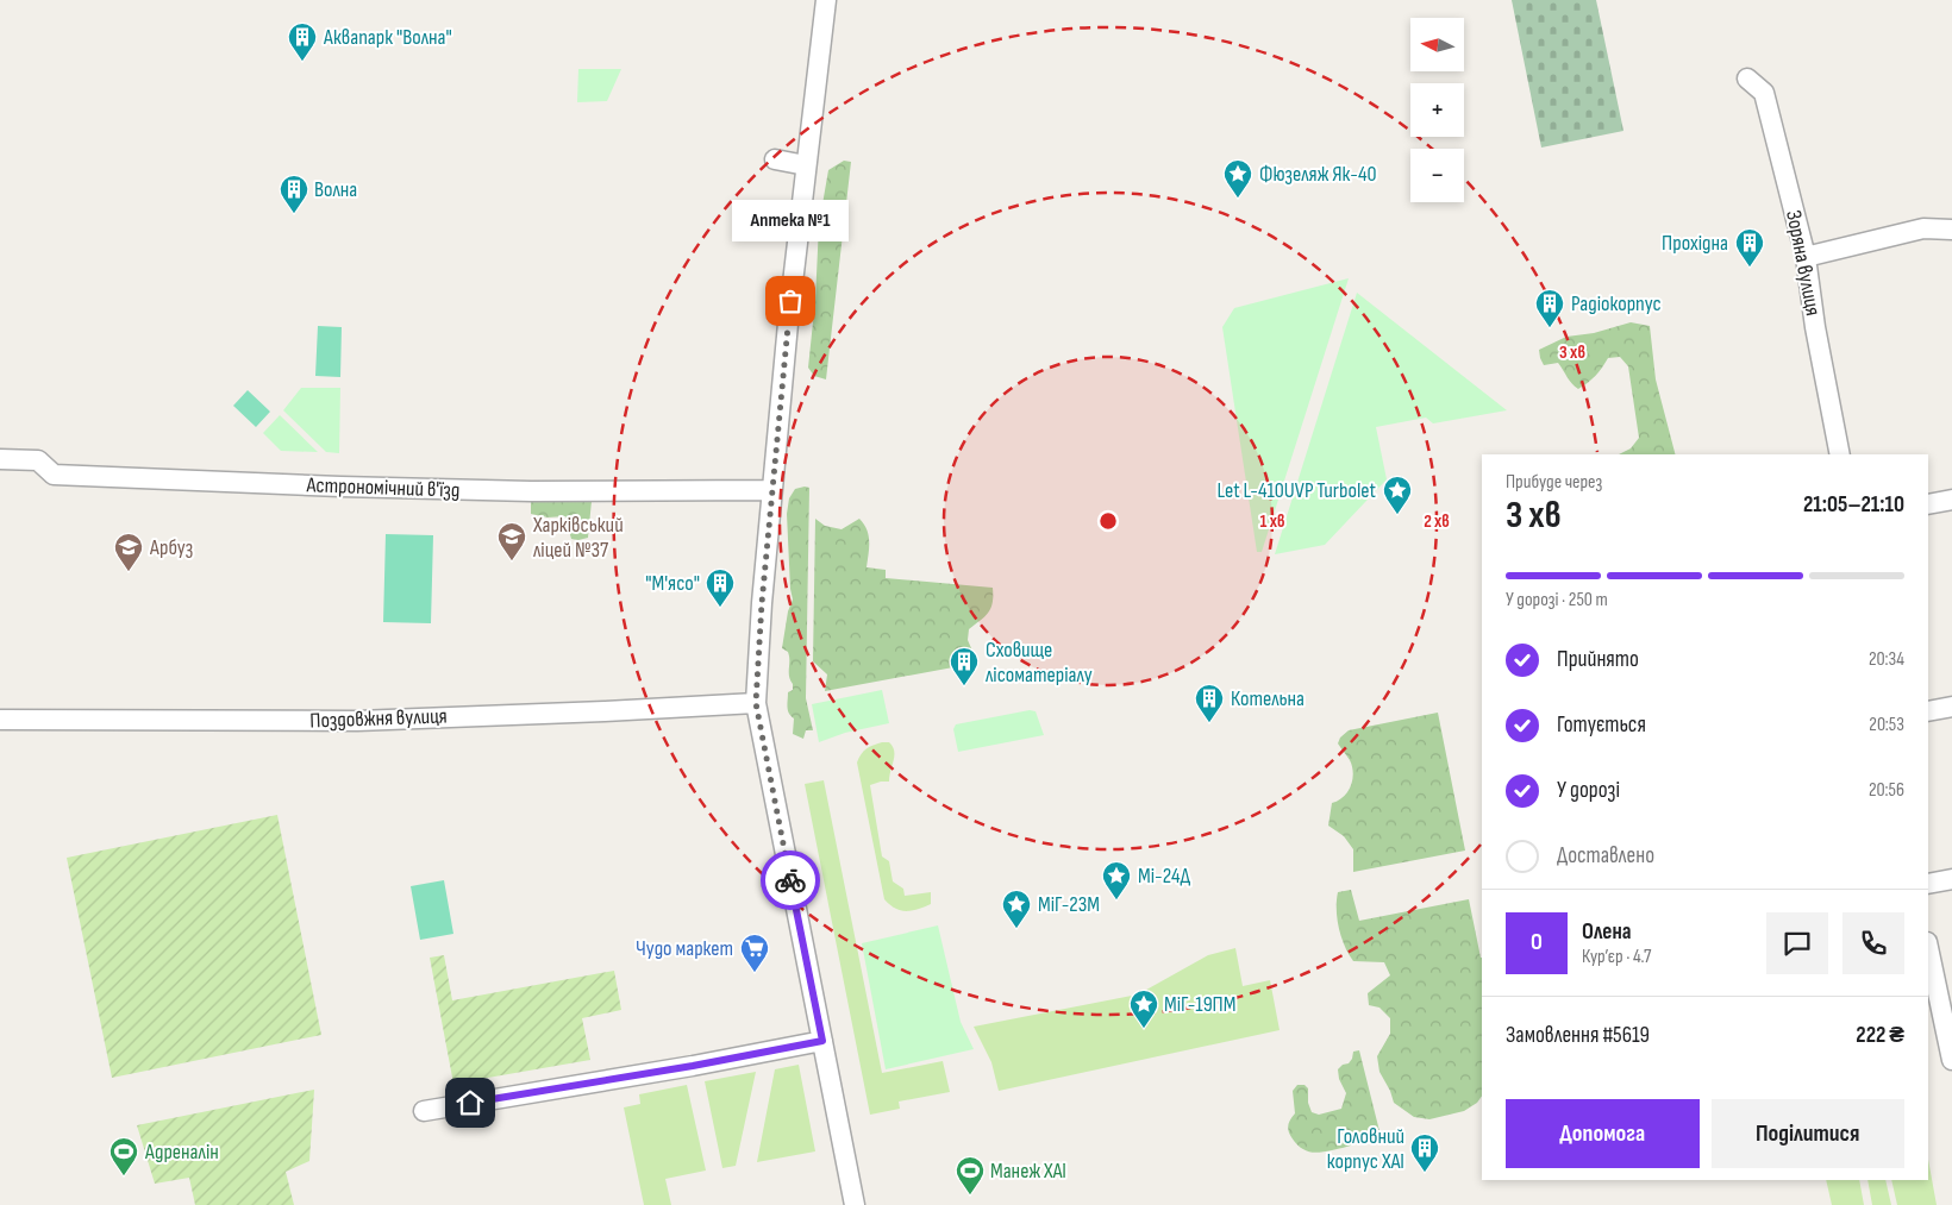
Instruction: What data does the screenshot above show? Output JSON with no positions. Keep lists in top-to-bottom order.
{
  "streets": {
    "street": ["Зоряна вулиця", "Астрономічний в'їзд", "Поздовжня вулиця"]
  },
  "places": {
    "building": [
      "Аквапарк \"Волна\"",
      "Волна",
      "Прохідна",
      "Радіокорпус",
      "\"М'ясо\"",
      "Сховище лісоматеріалу",
      "Котельна",
      "Головний корпус ХАІ"
    ],
    "place": [
      "Фюзеляж Як-40",
      "Let L-410UVP Turbolet",
      "Мі-24Д",
      "МіГ-23М",
      "МіГ-19ПМ"
    ],
    "other": ["Аптека №1"],
    "school or university": ["Харківський ліцей №37", "Арбуз"],
    "supermarket": ["Чудо маркет"],
    "sports": ["Адреналін", "Манеж ХАІ"]
  },
  "north": "left",
  "page": {
    "map_buttons": ["+", "−"],
    "bubble": "Аптека №1",
    "heading": ["3 хв", "Прибуде через", "21:05–21:10"],
    "panel": [
      "Олена",
      "Кур’єр · 4.7",
      "Замовлення #5619",
      "222 ₴"
    ],
    "bar": "У дорозі · 250 m",
    "list": [
      ["Прийнято", "20:34"],
      ["Готується", "20:53"],
      ["У дорозі", "20:56"],
      "Доставлено"
    ],
    "round": "О",
    "buttons": ["Допомога", "Поділитися"]
  },
  "rings": ["3 хв", "1 хв", "2 хв"]
}
